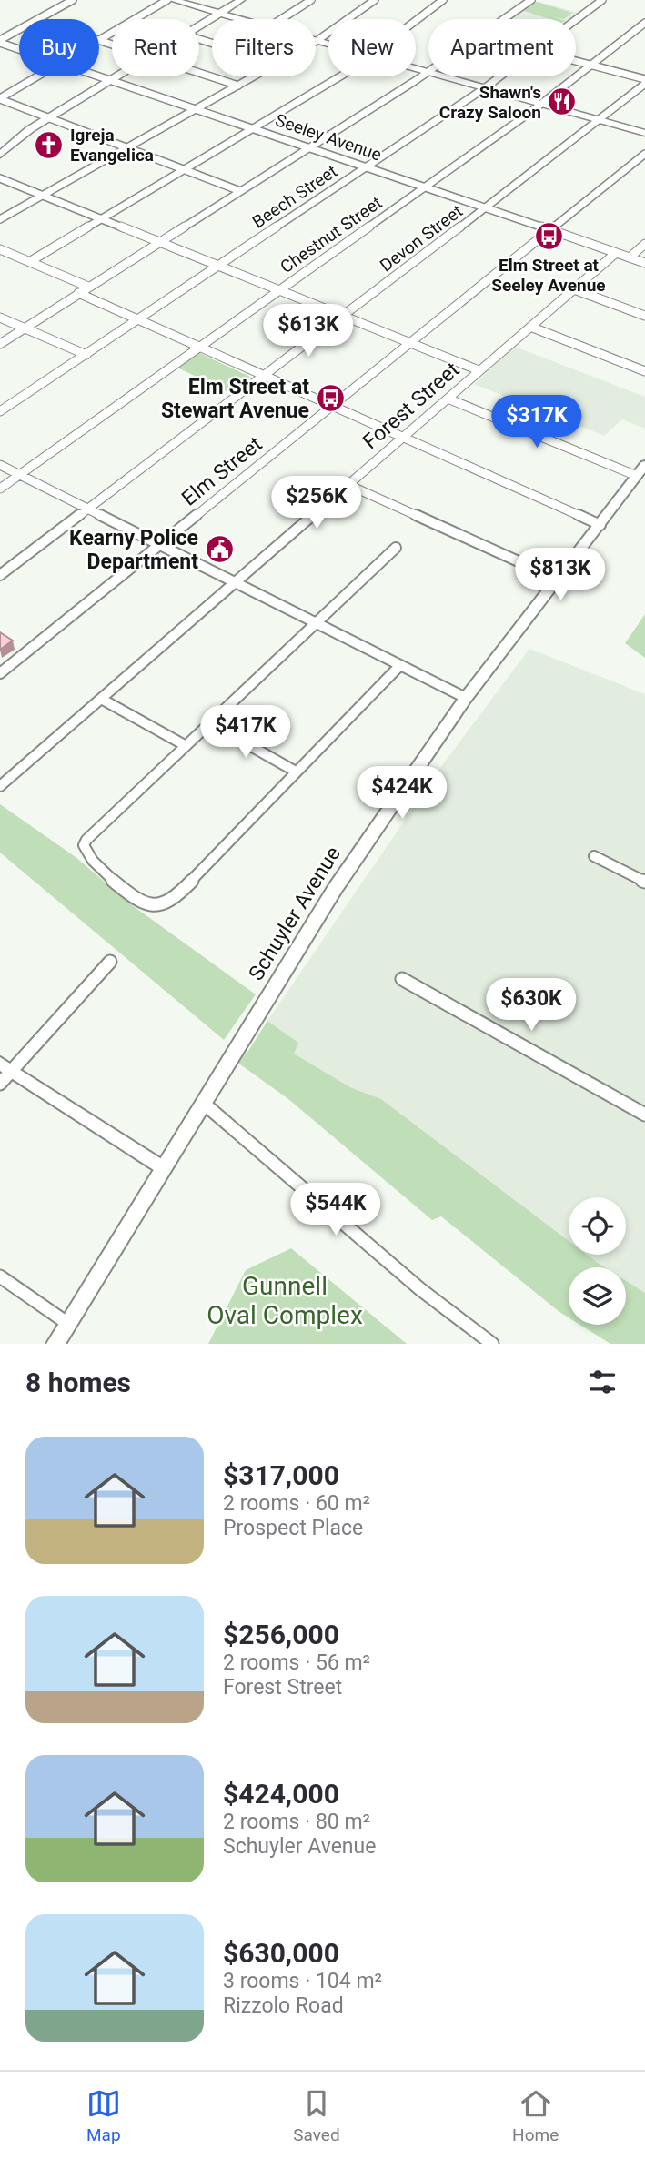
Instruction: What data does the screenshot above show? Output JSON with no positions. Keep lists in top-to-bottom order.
{
  "streets": {
    "main road": ["Schuyler Avenue"],
    "street": [
      "Seeley Avenue",
      "Beech Street",
      "Chestnut Street",
      "Devon Street",
      "Forest Street",
      "Elm Street"
    ]
  },
  "crossings": [
    ["Seeley Avenue", "Beech Street"],
    ["Seeley Avenue", "Chestnut Street"],
    ["Seeley Avenue", "Devon Street"],
    ["Seeley Avenue", "Forest Street"],
    ["Seeley Avenue", "Elm Street"]
  ],
  "parks": ["Gunnell Oval Complex"],
  "places": {
    "restaurant": ["Shawn's Crazy Saloon"],
    "church": ["Igreja Evangelica"],
    "bus stop": ["Elm Street at Seeley Avenue", "Elm Street at Stewart Avenue"],
    "public building": ["Kearny Police Department"]
  },
  "page": {
    "chip": [
      "Buy",
      "Rent",
      "Filters",
      "New",
      "Apartment"
    ],
    "price": [
      "$613K",
      "$317K",
      "$256K",
      "$813K",
      "$417K",
      "$424K",
      "$630K",
      "$544K"
    ],
    "heading": "8 homes",
    "list": [
      {
        "name": "$317,000",
        "note": "2 rooms · 60 m² · Prospect Place"
      },
      {
        "name": "$256,000",
        "note": "2 rooms · 56 m² · Forest Street"
      },
      {
        "name": "$424,000",
        "note": "2 rooms · 80 m² · Schuyler Avenue"
      },
      {
        "name": "$630,000",
        "note": "3 rooms · 104 m² · Rizzolo Road"
      }
    ],
    "tabs": ["Map", "Saved", "Home"]
  }
}
